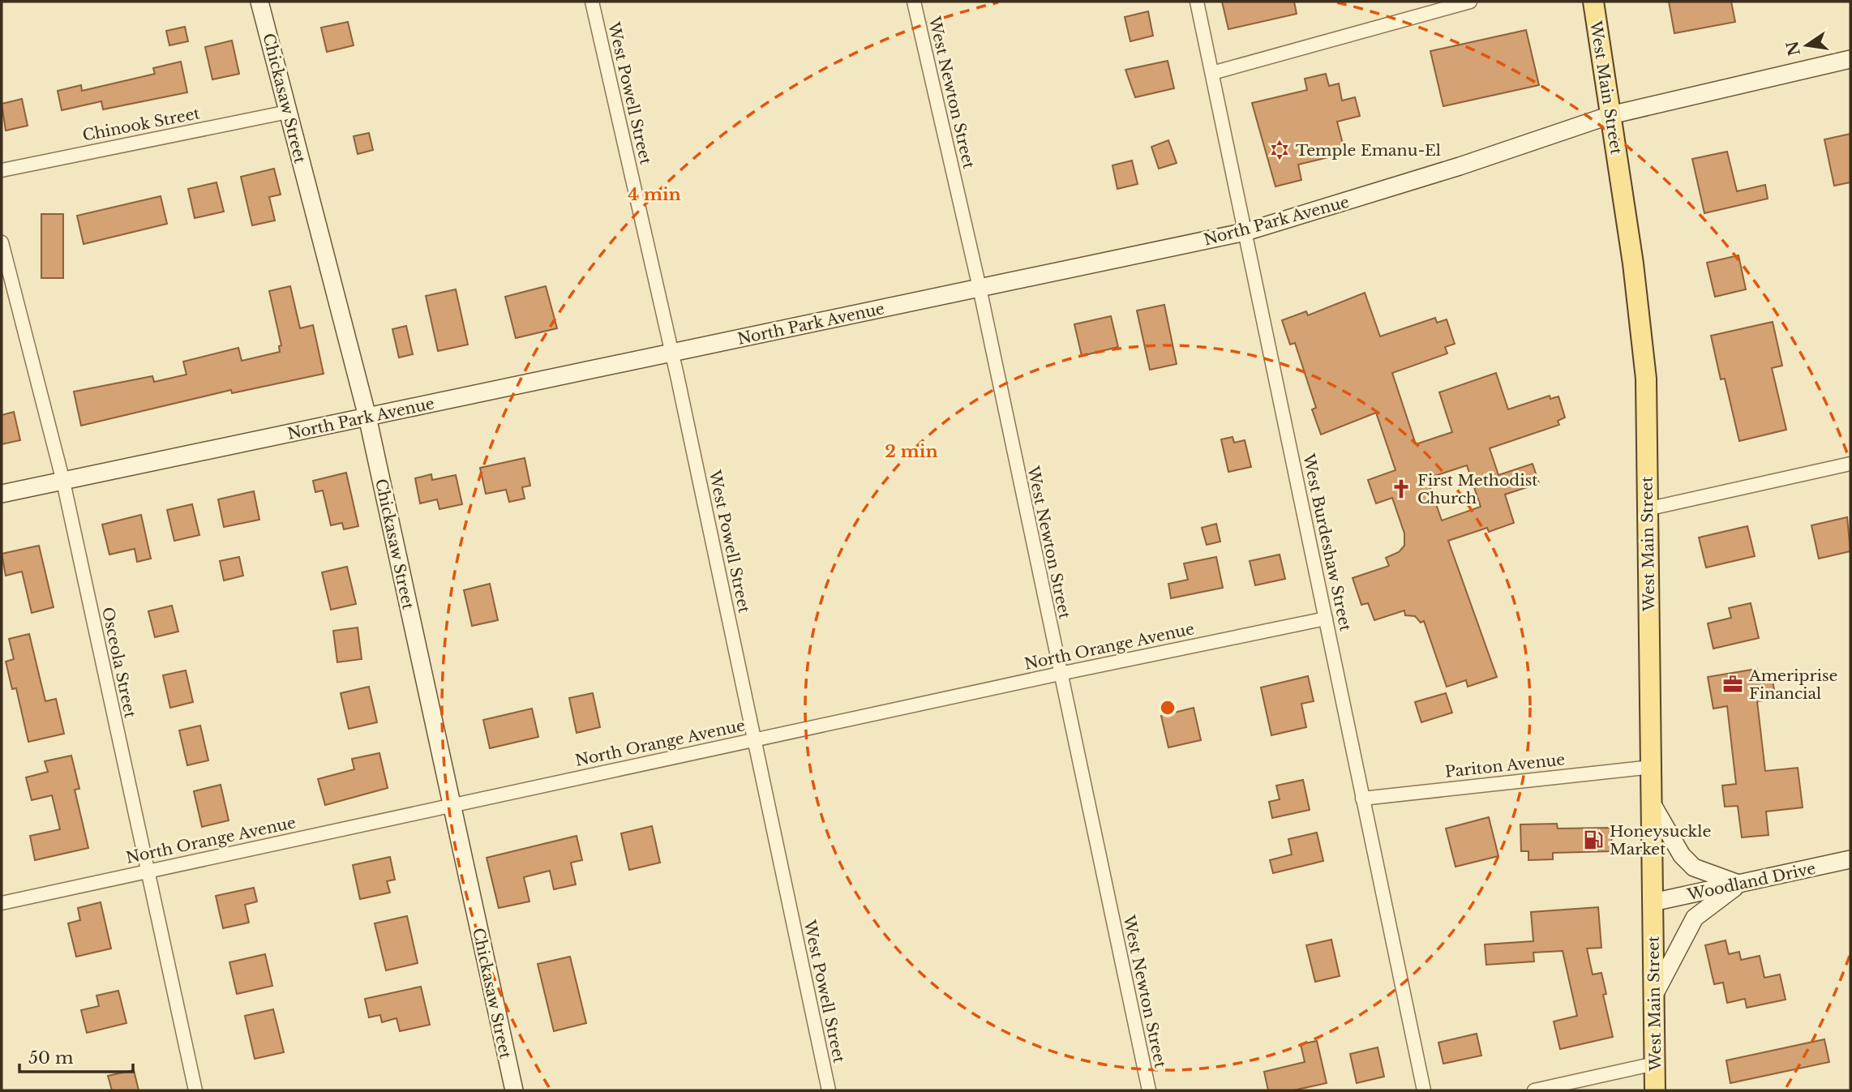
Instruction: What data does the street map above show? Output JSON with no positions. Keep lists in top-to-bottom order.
{
  "streets": {
    "main road": ["West Main Street"],
    "street": [
      "West Newton Street",
      "West Powell Street",
      "Chickasaw Street",
      "Chinook Street",
      "North Park Avenue",
      "West Burdeshaw Street",
      "North Orange Avenue",
      "Osceola Street",
      "Pariton Avenue",
      "Woodland Drive"
    ]
  },
  "crossings": [
    ["West Main Street", "North Park Avenue"],
    ["West Main Street", "Pariton Avenue"],
    ["West Main Street", "Woodland Drive"],
    ["West Newton Street", "North Park Avenue"],
    ["West Newton Street", "North Orange Avenue"],
    ["West Powell Street", "North Park Avenue"],
    ["West Powell Street", "North Orange Avenue"],
    ["Chickasaw Street", "Chinook Street"],
    ["Chickasaw Street", "North Park Avenue"],
    ["Chickasaw Street", "North Orange Avenue"],
    ["North Park Avenue", "West Burdeshaw Street"],
    ["North Park Avenue", "Osceola Street"],
    ["West Burdeshaw Street", "North Orange Avenue"],
    ["West Burdeshaw Street", "Pariton Avenue"],
    ["North Orange Avenue", "Osceola Street"]
  ],
  "places": {
    "synagogue": ["Temple Emanu-El"],
    "church": ["First Methodist Church"],
    "office": ["Ameriprise Financial"],
    "fuel station": ["Honeysuckle Market"]
  },
  "scale_bar": "50 m",
  "north": "left",
  "rings": ["4 min", "2 min"]
}
